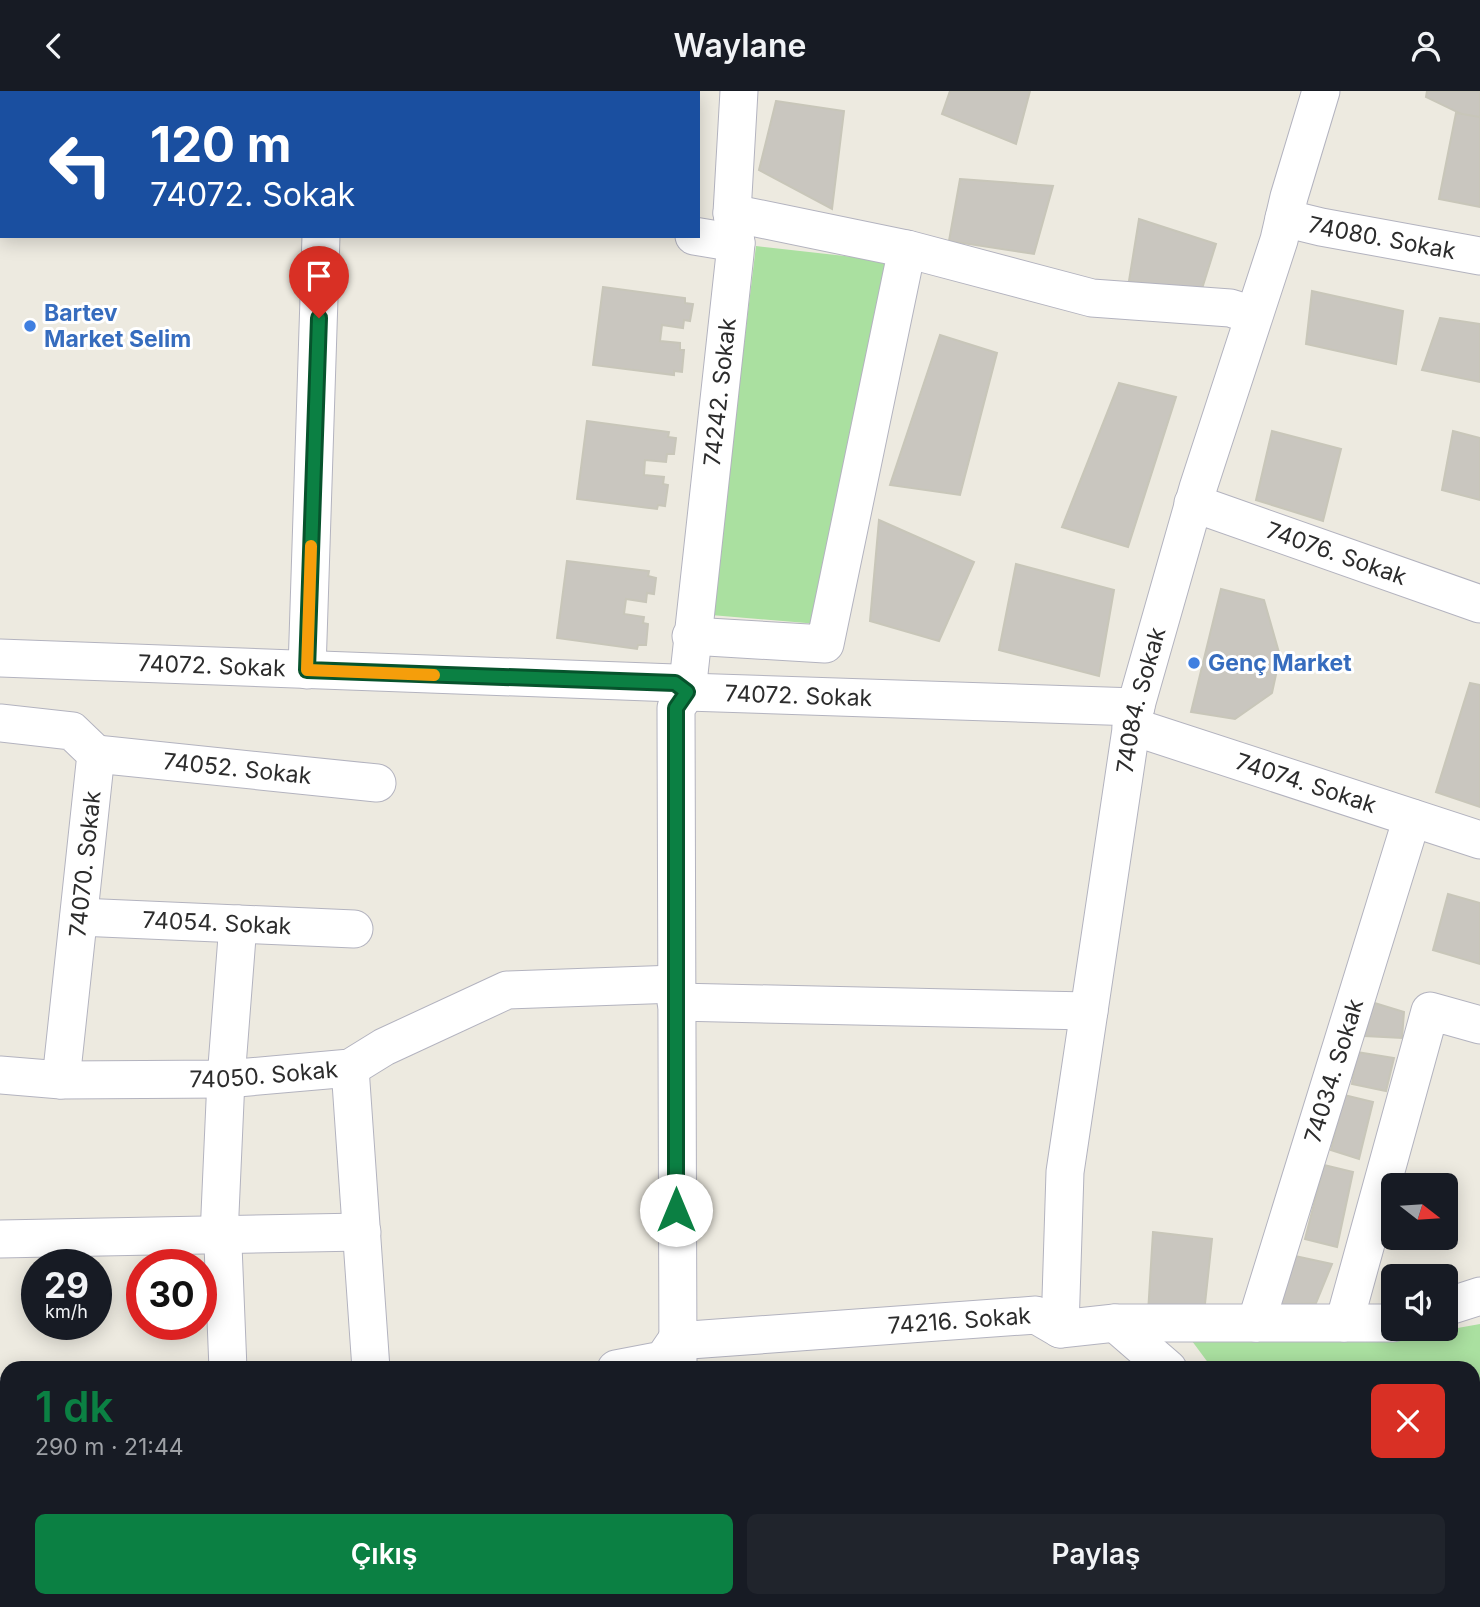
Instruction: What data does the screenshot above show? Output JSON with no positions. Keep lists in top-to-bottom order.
{
  "streets": {
    "street": [
      "74080. Sokak",
      "74242. Sokak",
      "74076. Sokak",
      "74072. Sokak",
      "74084. Sokak",
      "74052. Sokak",
      "74074. Sokak",
      "74070. Sokak",
      "74054. Sokak",
      "74034. Sokak",
      "74050. Sokak",
      "74216. Sokak"
    ]
  },
  "crossings": [
    ["74080. Sokak", "74084. Sokak"],
    ["74242. Sokak", "74072. Sokak"],
    ["74242. Sokak", "74050. Sokak"],
    ["74242. Sokak", "74216. Sokak"],
    ["74076. Sokak", "74084. Sokak"],
    ["74072. Sokak", "74084. Sokak"],
    ["74072. Sokak", "74074. Sokak"],
    ["74084. Sokak", "74074. Sokak"],
    ["74084. Sokak", "74050. Sokak"],
    ["74084. Sokak", "74216. Sokak"],
    ["74052. Sokak", "74070. Sokak"],
    ["74074. Sokak", "74034. Sokak"],
    ["74070. Sokak", "74054. Sokak"],
    ["74070. Sokak", "74050. Sokak"],
    ["74034. Sokak", "74216. Sokak"]
  ],
  "places": ["Bartev Market Selim", "Genç Market"],
  "north": "right",
  "page": {
    "header": "Waylane",
    "turn": ["120 m", "74072. Sokak"],
    "speed": "29 km/h",
    "limit": "30",
    "heading": ["1 dk", "290 m · 21:44"],
    "buttons": ["Çıkış", "Paylaş"]
  }
}
